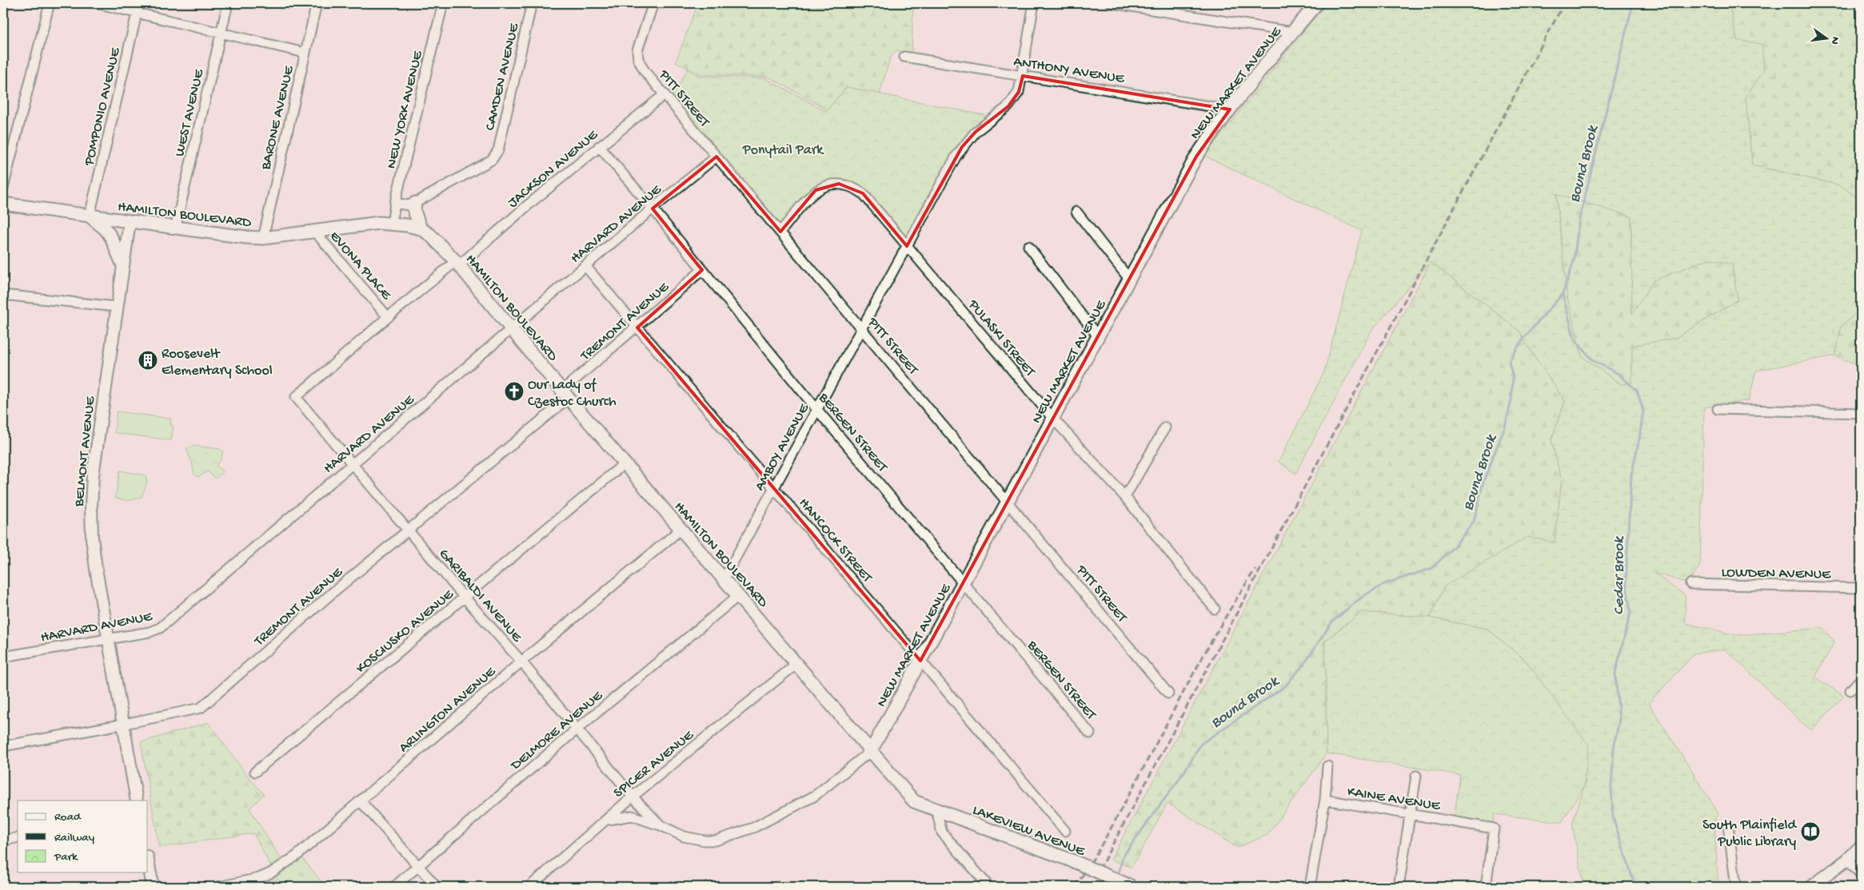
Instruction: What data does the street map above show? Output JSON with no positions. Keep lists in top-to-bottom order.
{
  "streets": {
    "main road": ["NEW MARKET AVENUE", "HAMILTON BOULEVARD", "LAKEVIEW AVENUE"],
    "street": [
      "ANTHONY AVENUE",
      "CAMDEN AVENUE",
      "PITT STREET",
      "POMPONIO AVENUE",
      "NEW YORK AVENUE",
      "WEST AVENUE",
      "BARONE AVENUE",
      "JACKSON AVENUE",
      "HARVARD AVENUE",
      "EVONA PLACE",
      "TREMONT AVENUE",
      "PULASKI STREET",
      "BERGEN STREET",
      "AMBOY AVENUE",
      "BELMONT AVENUE",
      "HANCOCK STREET",
      "LOWDEN AVENUE",
      "GARIBALDI AVENUE",
      "KOSCIUSKO AVENUE",
      "ARLINGTON AVENUE",
      "DELMORE AVENUE",
      "SPICER AVENUE",
      "KAINE AVENUE"
    ]
  },
  "crossings": [
    ["ANTHONY AVENUE", "NEW MARKET AVENUE"],
    ["ANTHONY AVENUE", "AMBOY AVENUE"],
    ["NEW MARKET AVENUE", "PITT STREET"],
    ["NEW MARKET AVENUE", "HAMILTON BOULEVARD"],
    ["NEW MARKET AVENUE", "PULASKI STREET"],
    ["NEW MARKET AVENUE", "BERGEN STREET"],
    ["NEW MARKET AVENUE", "HANCOCK STREET"],
    ["PITT STREET", "JACKSON AVENUE"],
    ["PITT STREET", "HARVARD AVENUE"],
    ["PITT STREET", "PULASKI STREET"],
    ["PITT STREET", "AMBOY AVENUE"],
    ["POMPONIO AVENUE", "HAMILTON BOULEVARD"],
    ["NEW YORK AVENUE", "HAMILTON BOULEVARD"],
    ["WEST AVENUE", "HAMILTON BOULEVARD"],
    ["BARONE AVENUE", "HAMILTON BOULEVARD"],
    ["JACKSON AVENUE", "HAMILTON BOULEVARD"],
    ["JACKSON AVENUE", "EVONA PLACE"],
    ["JACKSON AVENUE", "BERGEN STREET"],
    ["JACKSON AVENUE", "GARIBALDI AVENUE"],
    ["HAMILTON BOULEVARD", "HARVARD AVENUE"],
    ["HAMILTON BOULEVARD", "EVONA PLACE"],
    ["HAMILTON BOULEVARD", "TREMONT AVENUE"],
    ["HAMILTON BOULEVARD", "AMBOY AVENUE"],
    ["HAMILTON BOULEVARD", "BELMONT AVENUE"],
    ["HAMILTON BOULEVARD", "KOSCIUSKO AVENUE"],
    ["HAMILTON BOULEVARD", "ARLINGTON AVENUE"],
    ["HAMILTON BOULEVARD", "DELMORE AVENUE"],
    ["HAMILTON BOULEVARD", "SPICER AVENUE"],
    ["HAMILTON BOULEVARD", "LAKEVIEW AVENUE"],
    ["HARVARD AVENUE", "BERGEN STREET"],
    ["HARVARD AVENUE", "BELMONT AVENUE"],
    ["HARVARD AVENUE", "HANCOCK STREET"],
    ["HARVARD AVENUE", "GARIBALDI AVENUE"],
    ["TREMONT AVENUE", "BERGEN STREET"],
    ["TREMONT AVENUE", "BELMONT AVENUE"],
    ["TREMONT AVENUE", "HANCOCK STREET"],
    ["TREMONT AVENUE", "GARIBALDI AVENUE"],
    ["PULASKI STREET", "AMBOY AVENUE"],
    ["BERGEN STREET", "AMBOY AVENUE"],
    ["AMBOY AVENUE", "HANCOCK STREET"],
    ["GARIBALDI AVENUE", "KOSCIUSKO AVENUE"],
    ["GARIBALDI AVENUE", "ARLINGTON AVENUE"],
    ["GARIBALDI AVENUE", "DELMORE AVENUE"],
    ["GARIBALDI AVENUE", "SPICER AVENUE"]
  ],
  "water": ["Bound Brook", "Cedar Brook"],
  "parks": ["Ponytail Park"],
  "places": {
    "building": ["Roosevelt Elementary School"],
    "church": ["Our Lady of Czestoc Church"],
    "library": ["South Plainfield Public Library"]
  },
  "legend": ["Road", "Railway", "Park"],
  "north": "right"
}
